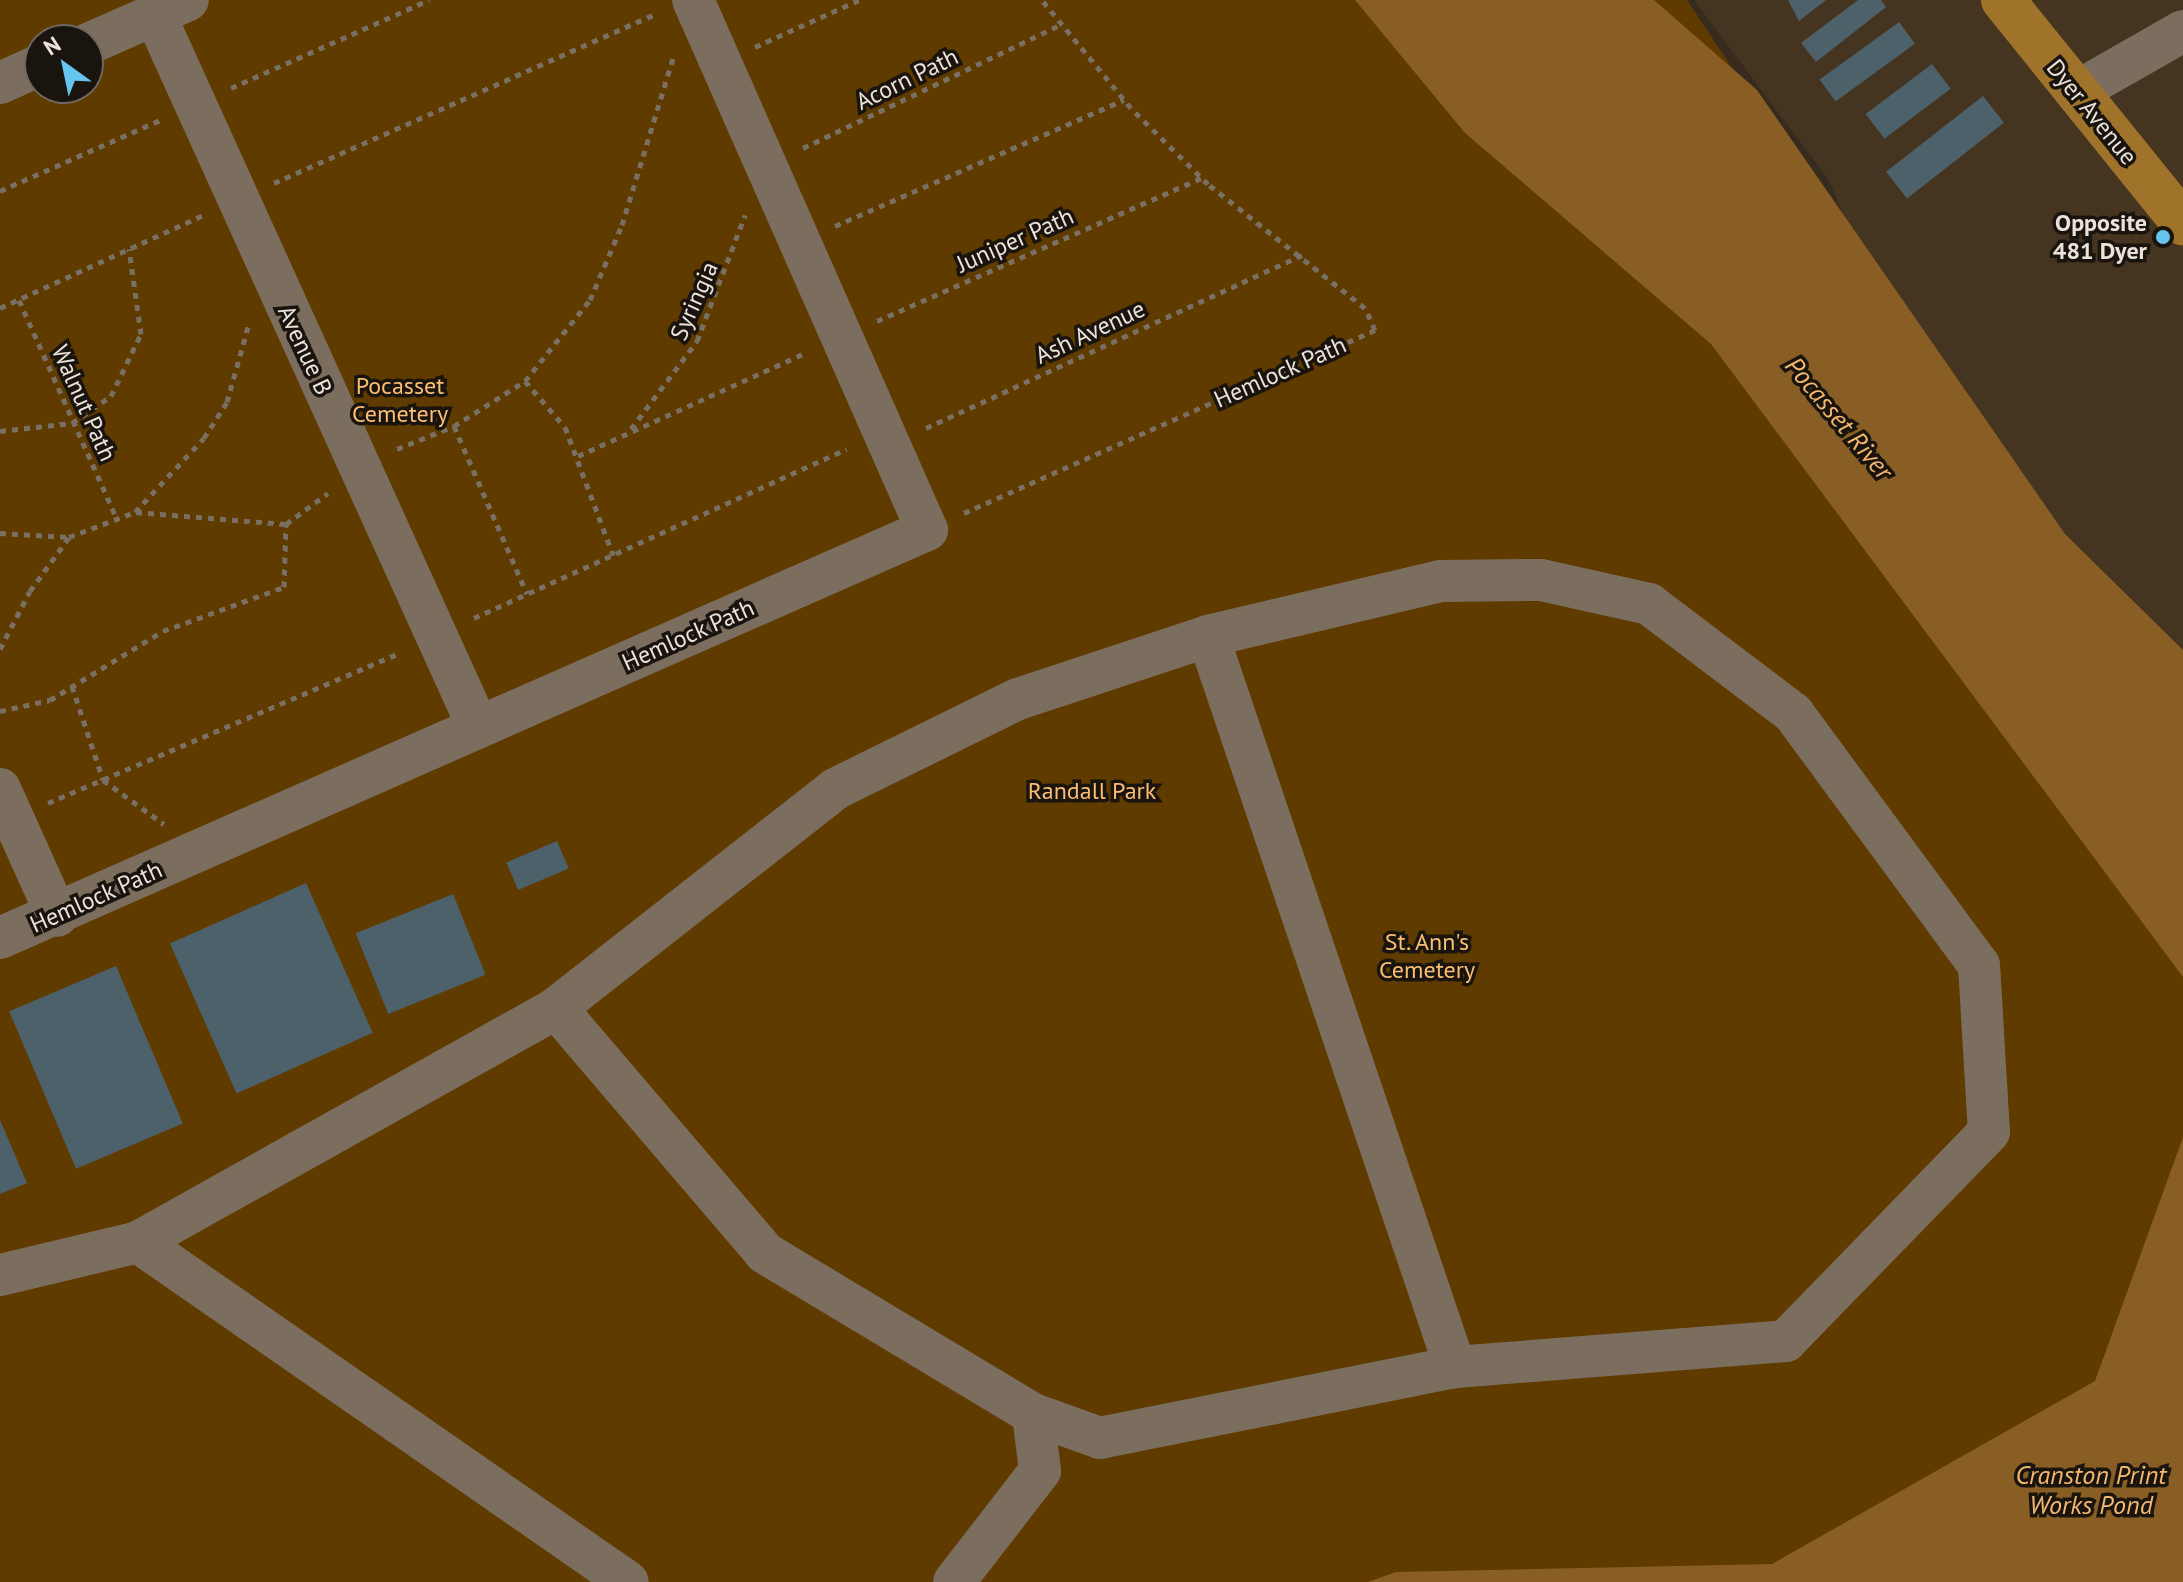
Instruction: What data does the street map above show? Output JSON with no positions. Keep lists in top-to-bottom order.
{
  "streets": {
    "main road": ["Dyer Avenue"],
    "street": ["Avenue B", "Hemlock Path"],
    "path": [
      "Acorn Path",
      "Juniper Path",
      "Syringia",
      "Ash Avenue",
      "Walnut Path"
    ]
  },
  "crossings": [
    ["Acorn Path", "Syringia"],
    ["Juniper Path", "Syringia"],
    ["Ash Avenue", "Hemlock Path"],
    ["Avenue B", "Hemlock Path"]
  ],
  "water": ["Pocasset River", "Cranston Print Works Pond"],
  "parks": ["Pocasset Cemetery", "Randall Park", "St. Ann's Cemetery"],
  "places": ["Opposite 481 Dyer"],
  "north": "top left"
}
